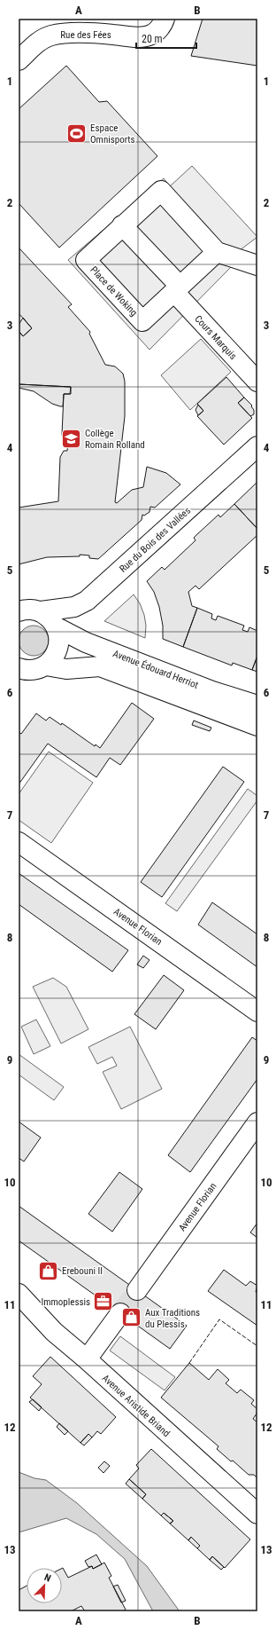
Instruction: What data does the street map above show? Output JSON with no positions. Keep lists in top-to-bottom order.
{
  "streets": {
    "street": [
      "Rue des Fées",
      "Place de Woking",
      "Cours Marquis",
      "Rue du Bois des Vallées",
      "Avenue Édouard Herriot",
      "Avenue Florian",
      "Avenue Aristide Briand"
    ]
  },
  "crossings": [
    ["Place de Woking", "Cours Marquis"],
    ["Rue du Bois des Vallées", "Avenue Édouard Herriot"]
  ],
  "places": {
    "sports": ["Espace Omnisports"],
    "school or university": ["Collège Romain Rolland"],
    "shop": ["Erebouni II", "Aux Traditions du Plessis"],
    "office": ["Immoplessis"]
  },
  "scale_bar": "20 m",
  "north": "top right",
  "grid": {
    "columns": ["A", "B"],
    "rows": [
      "1",
      "2",
      "3",
      "4",
      "5",
      "6",
      "7",
      "8",
      "9",
      "10",
      "11",
      "12",
      "13"
    ]
  }
}
